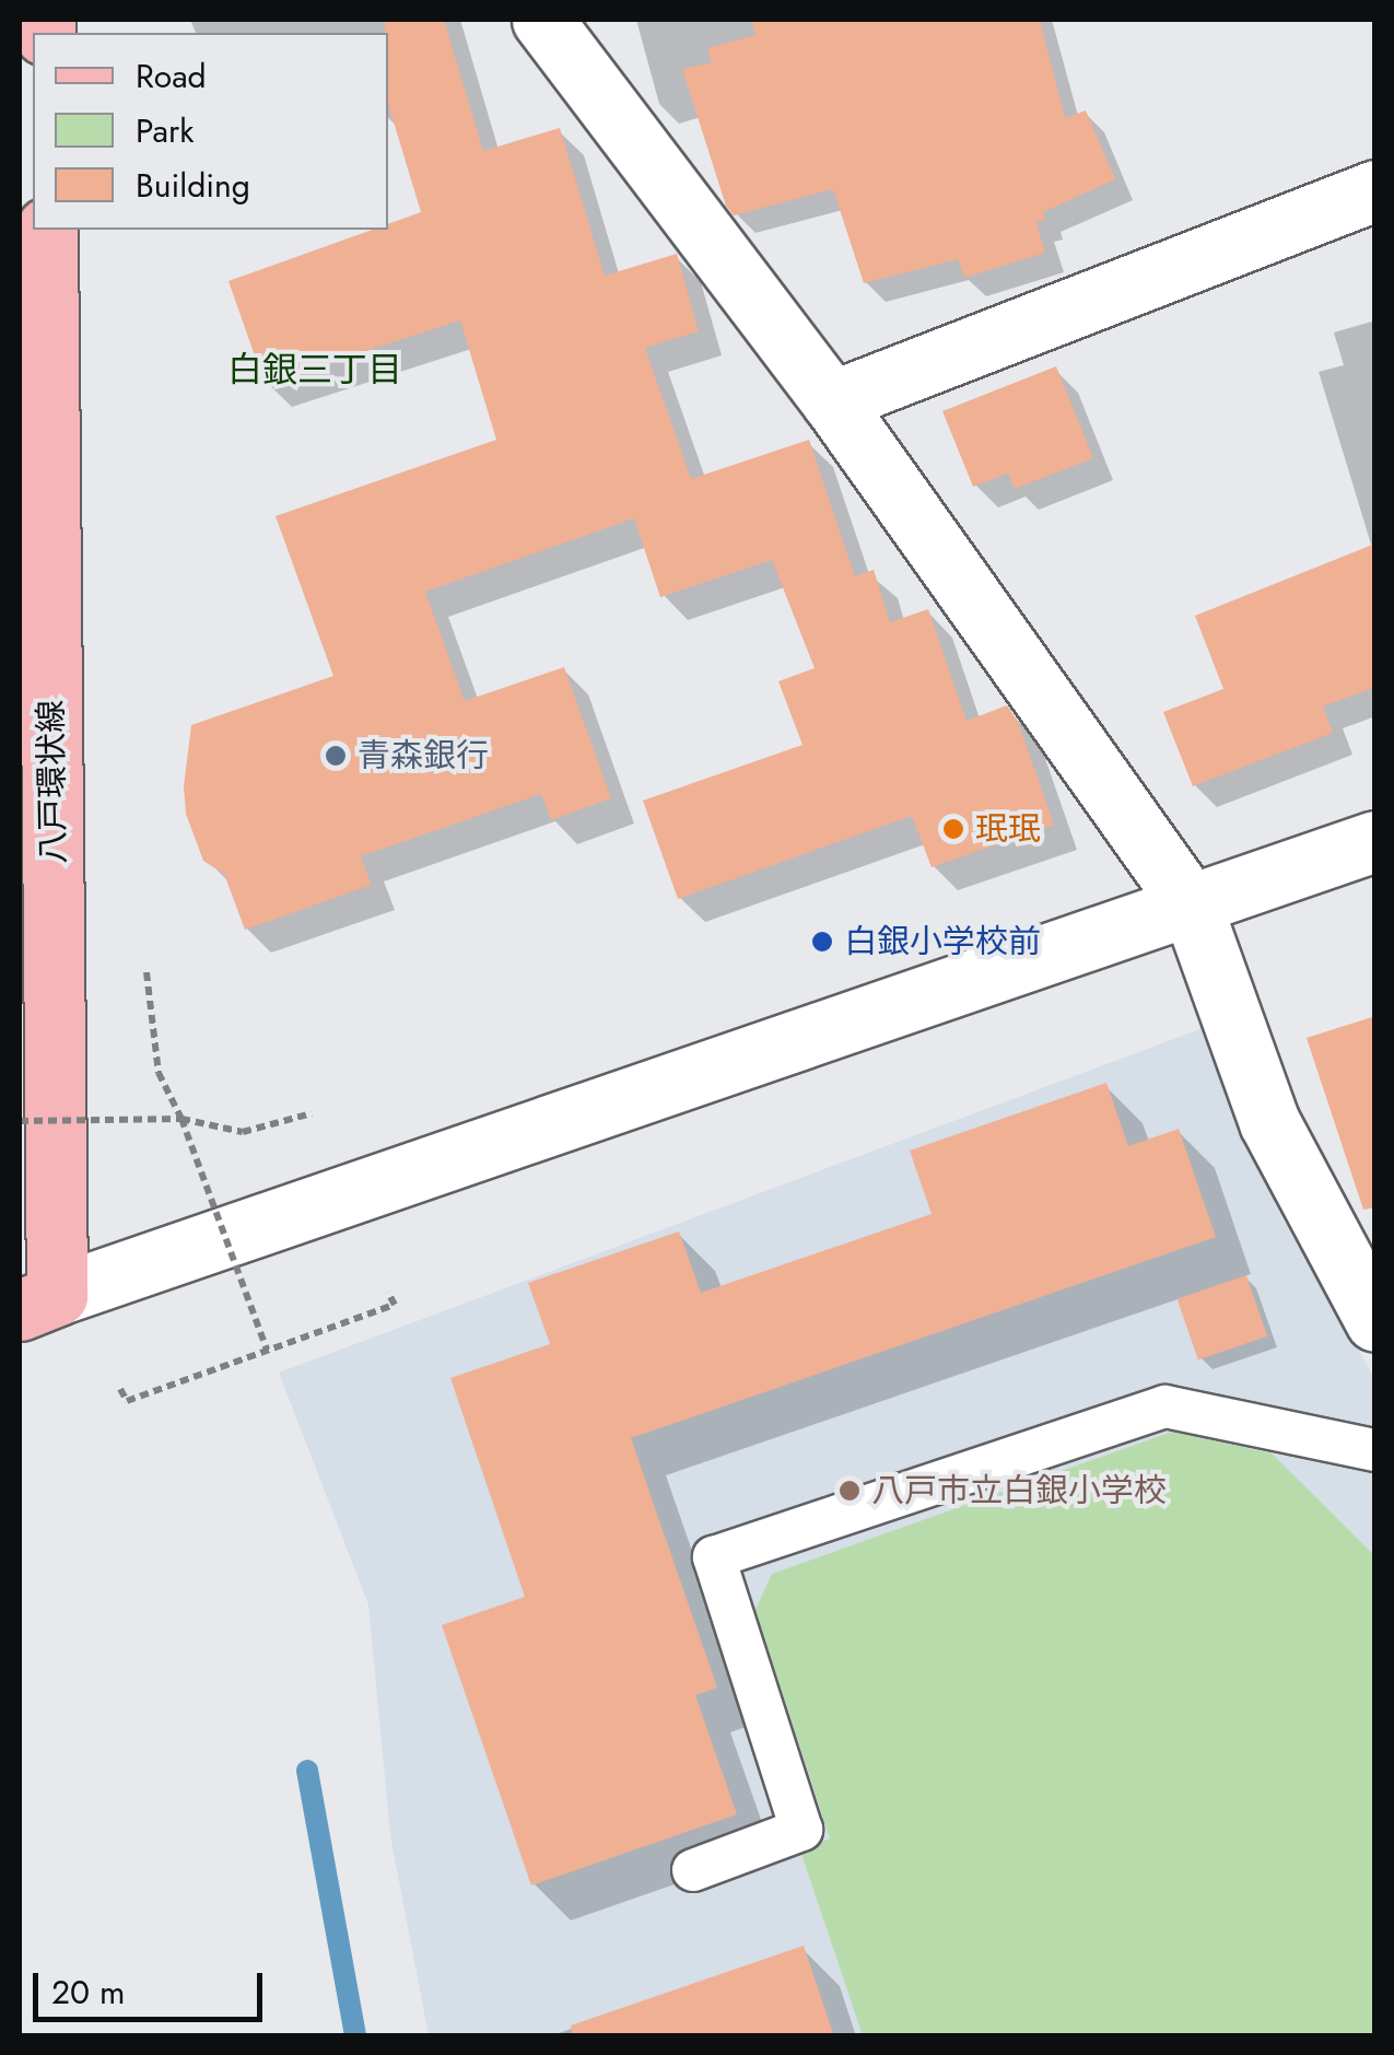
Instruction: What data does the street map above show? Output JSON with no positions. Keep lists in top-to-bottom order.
{
  "streets": {
    "main road": ["八戸環状線"]
  },
  "districts": ["白銀三丁目"],
  "places": [
    "青森銀行",
    "珉珉",
    "白銀小学校前",
    "八戸市立白銀小学校"
  ],
  "legend": ["Road", "Park", "Building"],
  "scale_bar": "20 m"
}
